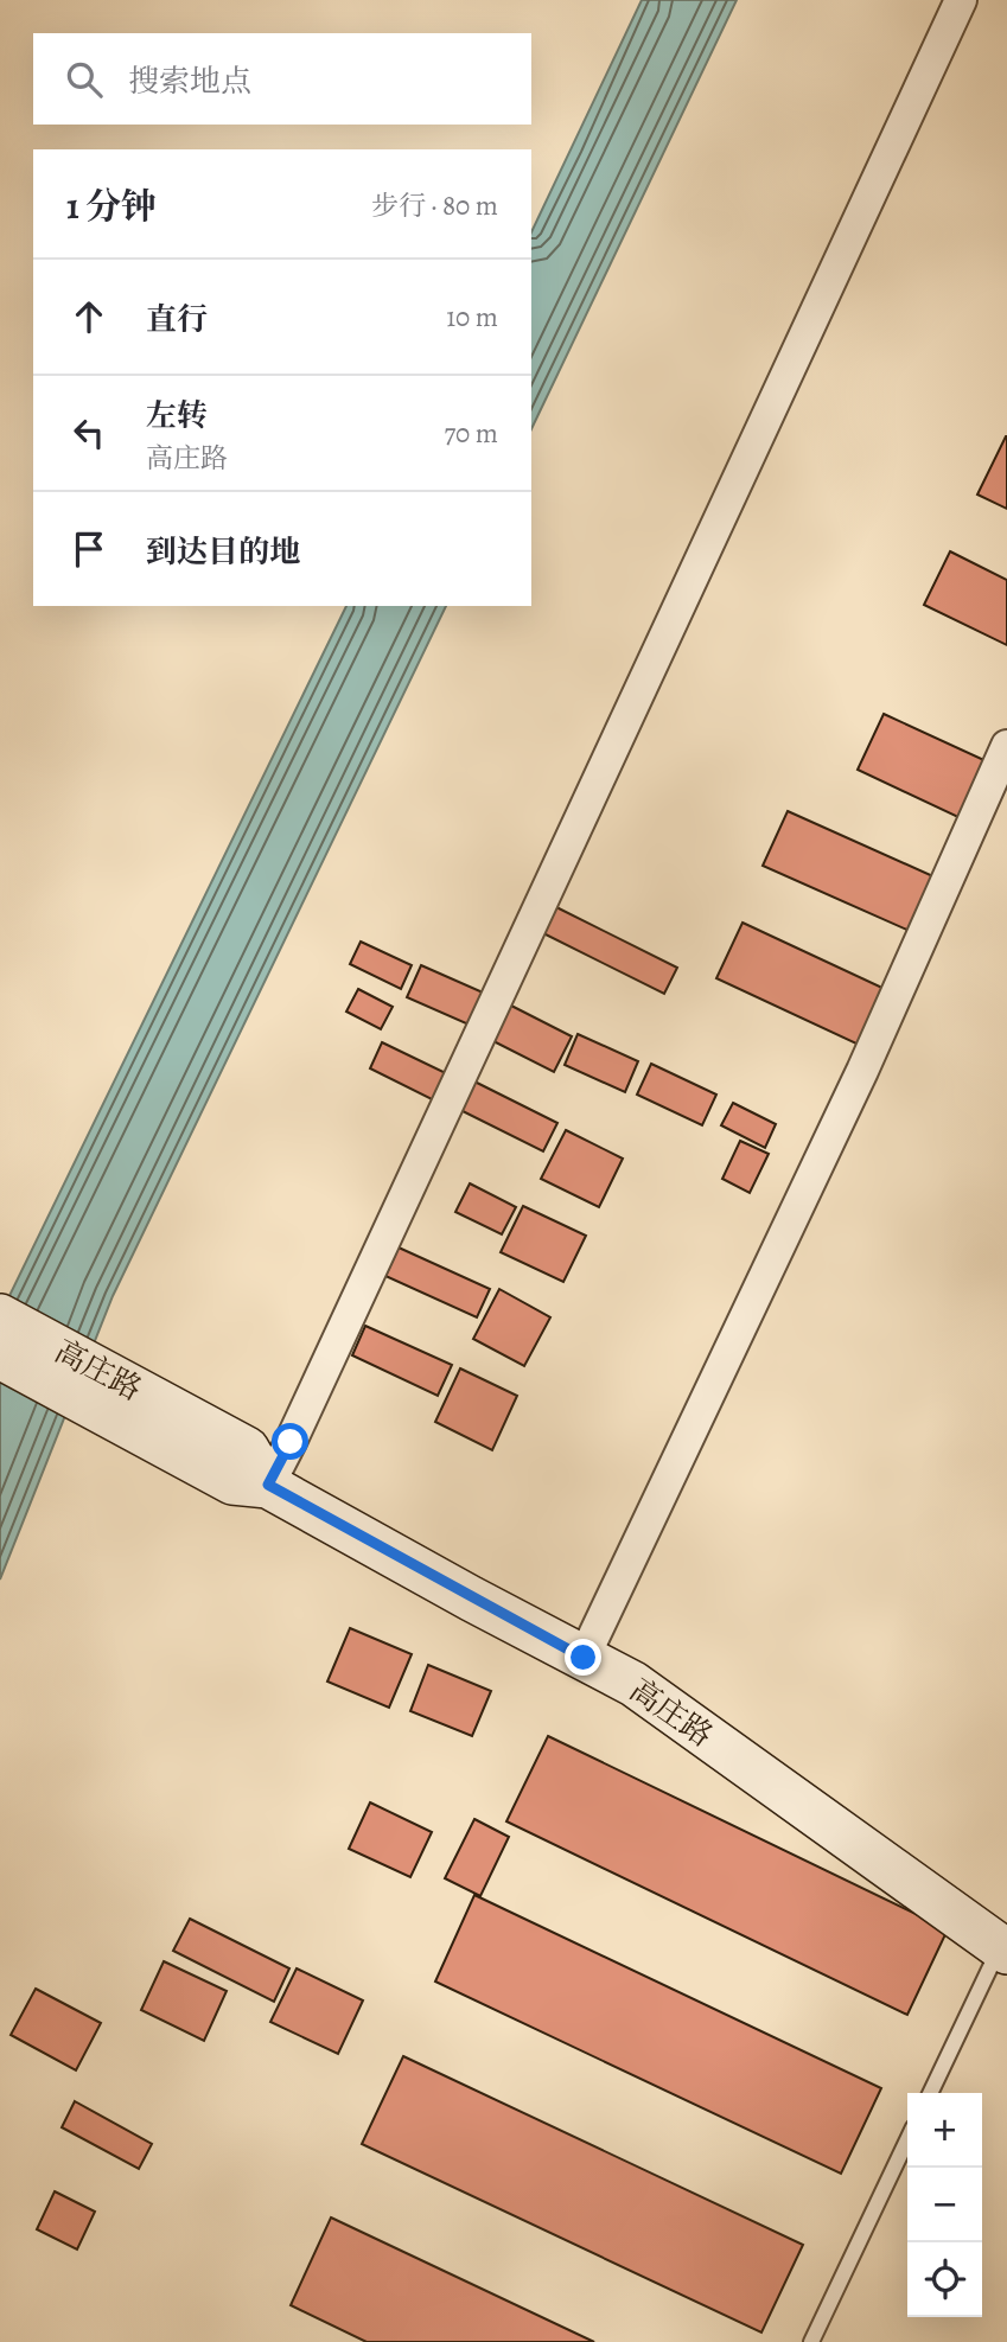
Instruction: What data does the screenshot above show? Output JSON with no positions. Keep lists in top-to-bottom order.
{
  "streets": {
    "street": ["高庄路"]
  },
  "page": {
    "search": "搜索地点",
    "heading": ["1 分钟", "步行 · 80 m"],
    "list": [
      ["直行", "10 m"],
      ["左转", "高庄路", "70 m"],
      "到达目的地"
    ],
    "map_buttons": ["+", "−"]
  }
}
